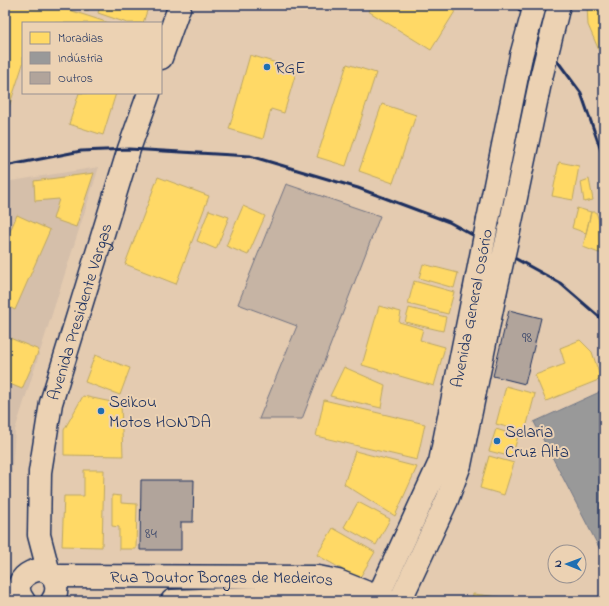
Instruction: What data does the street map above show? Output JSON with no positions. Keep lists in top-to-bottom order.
{
  "streets": {
    "main road": ["Avenida General Osório", "Avenida Presidente Vargas", "Rua Doutor Borges de Medeiros"]
  },
  "crossings": [
    ["Avenida General Osório", "Rua Doutor Borges de Medeiros"],
    ["Avenida Presidente Vargas", "Rua Doutor Borges de Medeiros"]
  ],
  "places": ["RGE", "Seikou Motos HONDA", "Selaria Cruz Alta"],
  "house_numbers": ["98", "84"],
  "legend": ["Moradias", "Indústria", "Outros"],
  "north": "left"
}
